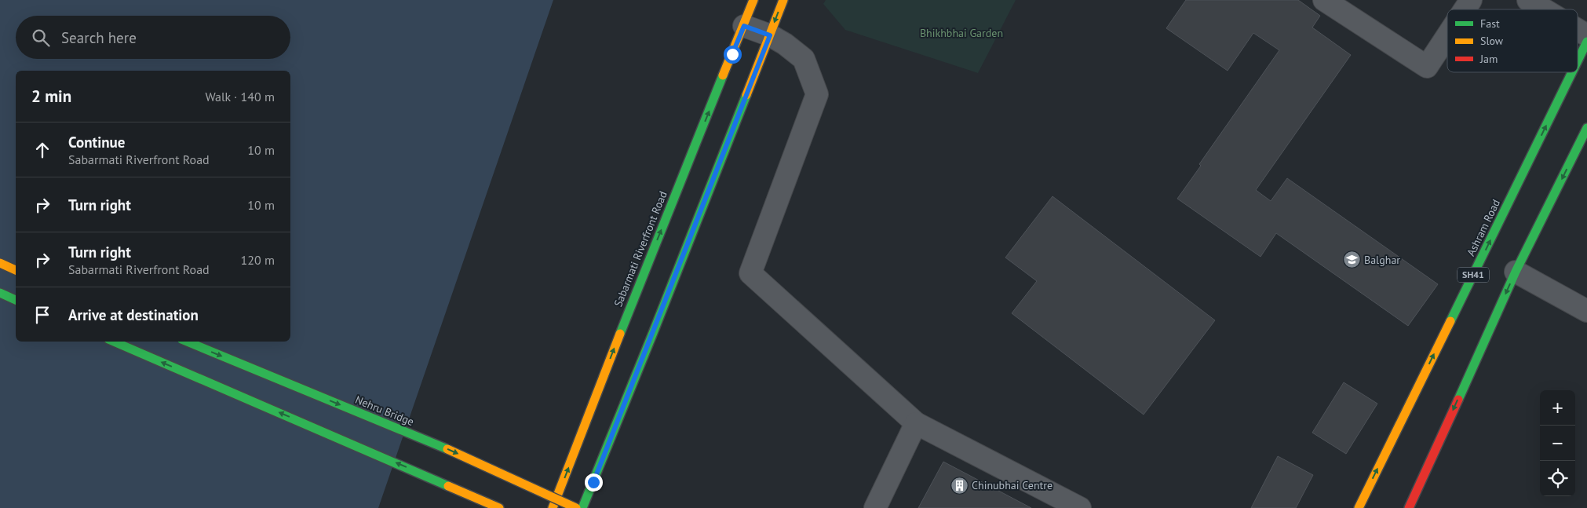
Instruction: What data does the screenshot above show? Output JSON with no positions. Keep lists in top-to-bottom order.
{
  "streets": {
    "main road": [
      "Ashram Road",
      "Sabarmati Riverfront Road",
      "SH41",
      "Nehru Bridge"
    ]
  },
  "parks": ["Bhikhbhai Garden"],
  "places": {
    "school or university": ["Balghar"],
    "building": ["Chinubhai Centre"]
  },
  "legend": ["Fast", "Slow", "Jam"],
  "page": {
    "search": "Search here",
    "heading": ["2 min", "Walk · 140 m"],
    "list": [
      ["Continue", "Sabarmati Riverfront Road", "10 m"],
      ["Turn right", "10 m"],
      ["Turn right", "Sabarmati Riverfront Road", "120 m"],
      "Arrive at destination"
    ],
    "map_buttons": ["+", "−"]
  }
}
